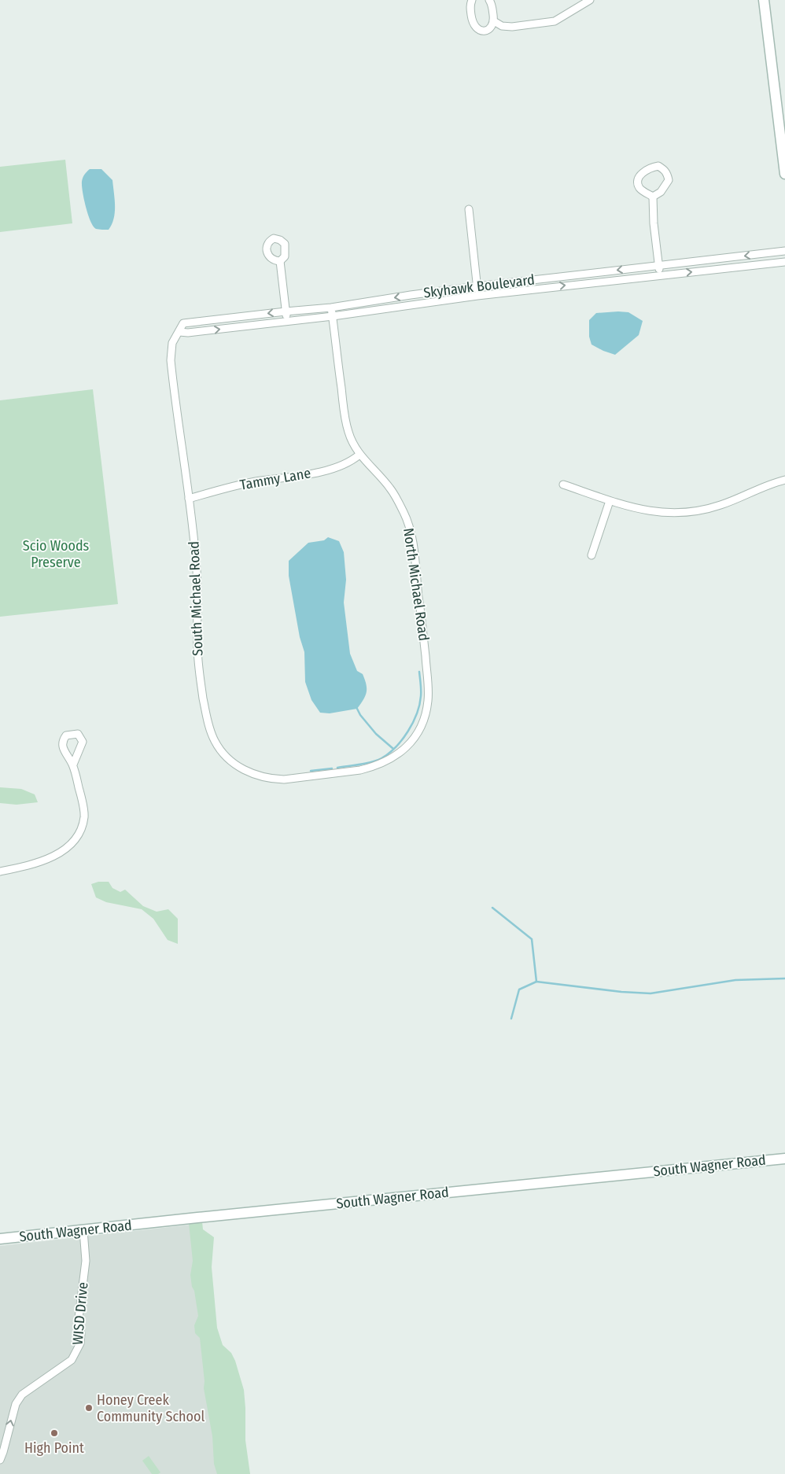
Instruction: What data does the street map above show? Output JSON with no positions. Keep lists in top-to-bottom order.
{
  "streets": {
    "main road": ["South Wagner Road"],
    "street": [
      "Skyhawk Boulevard",
      "Tammy Lane",
      "North Michael Road",
      "South Michael Road",
      "WISD Drive"
    ]
  },
  "crossings": [
    ["Skyhawk Boulevard", "North Michael Road"],
    ["Skyhawk Boulevard", "South Michael Road"],
    ["Tammy Lane", "North Michael Road"],
    ["Tammy Lane", "South Michael Road"],
    ["North Michael Road", "South Michael Road"],
    ["South Wagner Road", "WISD Drive"]
  ],
  "one_way": ["WISD Drive"],
  "parks": ["Scio Woods Preserve"],
  "places": ["Honey Creek Community School", "High Point"]
}
